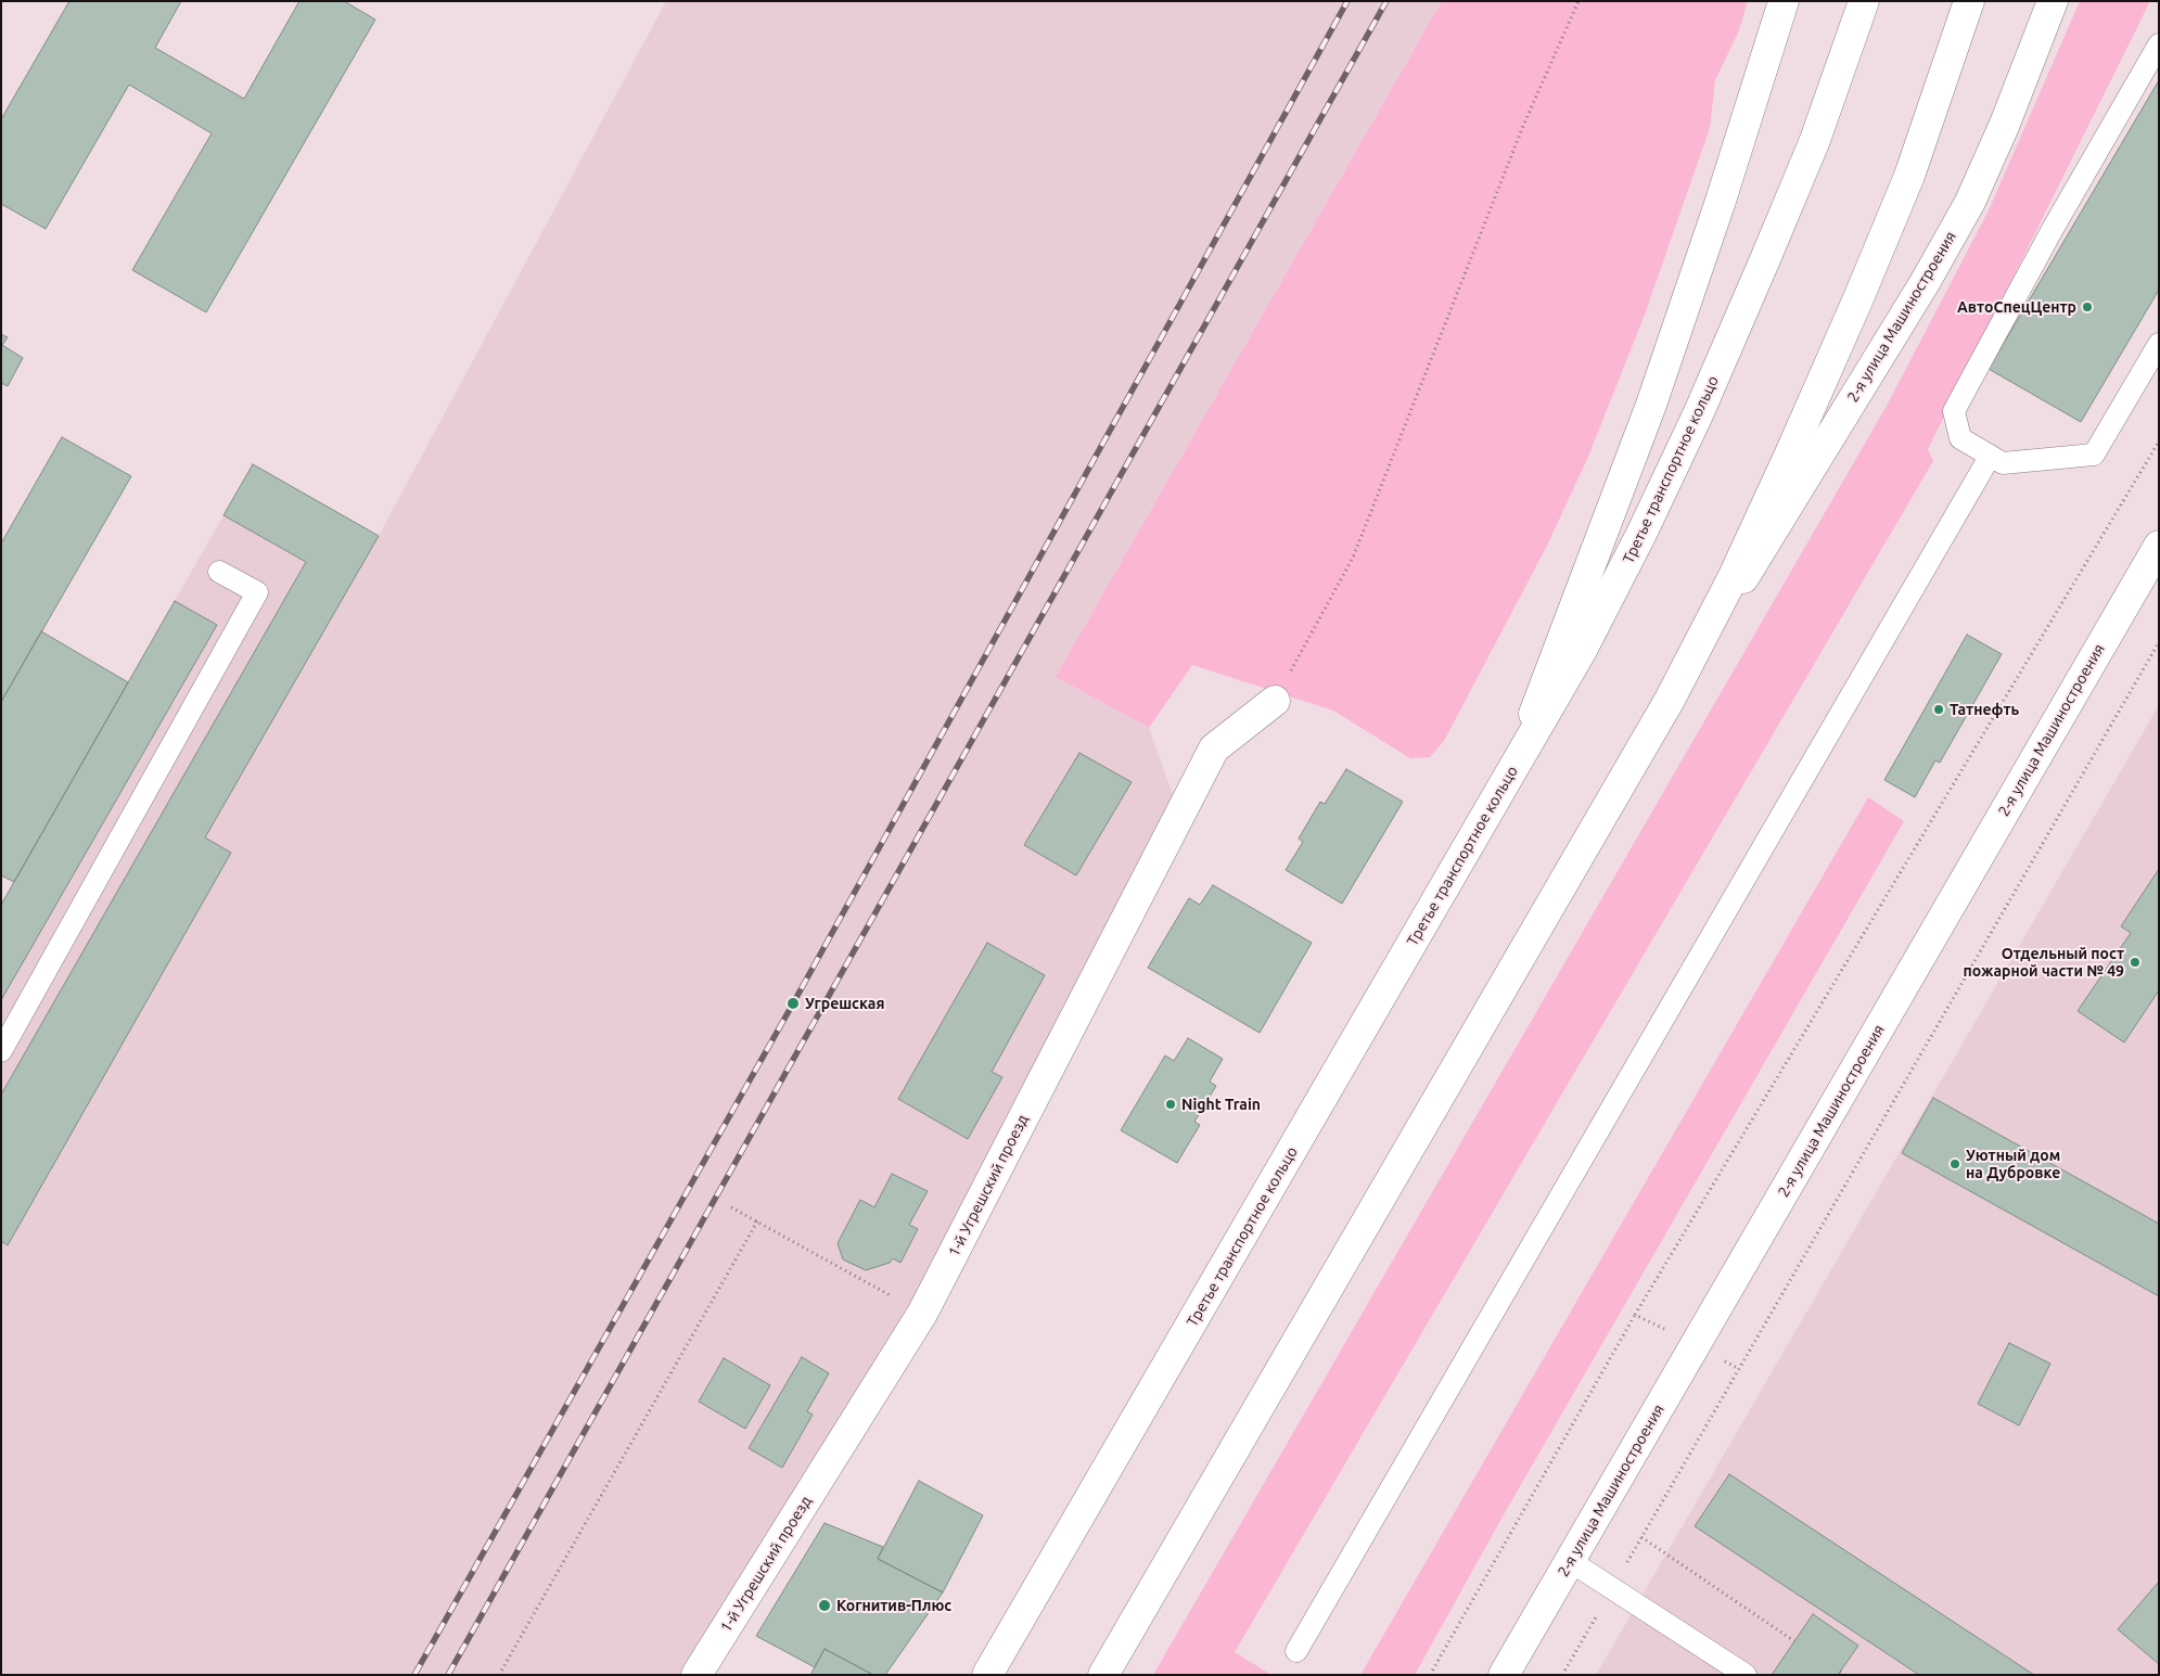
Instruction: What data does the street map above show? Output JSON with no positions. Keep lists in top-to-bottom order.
{
  "streets": {
    "main road": ["2-я улица Машиностроения", "Третье транспортное кольцо", "1-й Угрешский проезд"]
  },
  "places": [
    "АвтоСпецЦентр",
    "Татнефть",
    "Отдельный пост пожарной части № 49",
    "Угрешская",
    "Night Train",
    "Уютный дом на Дубровке",
    "Когнитив-Плюс"
  ]
}
